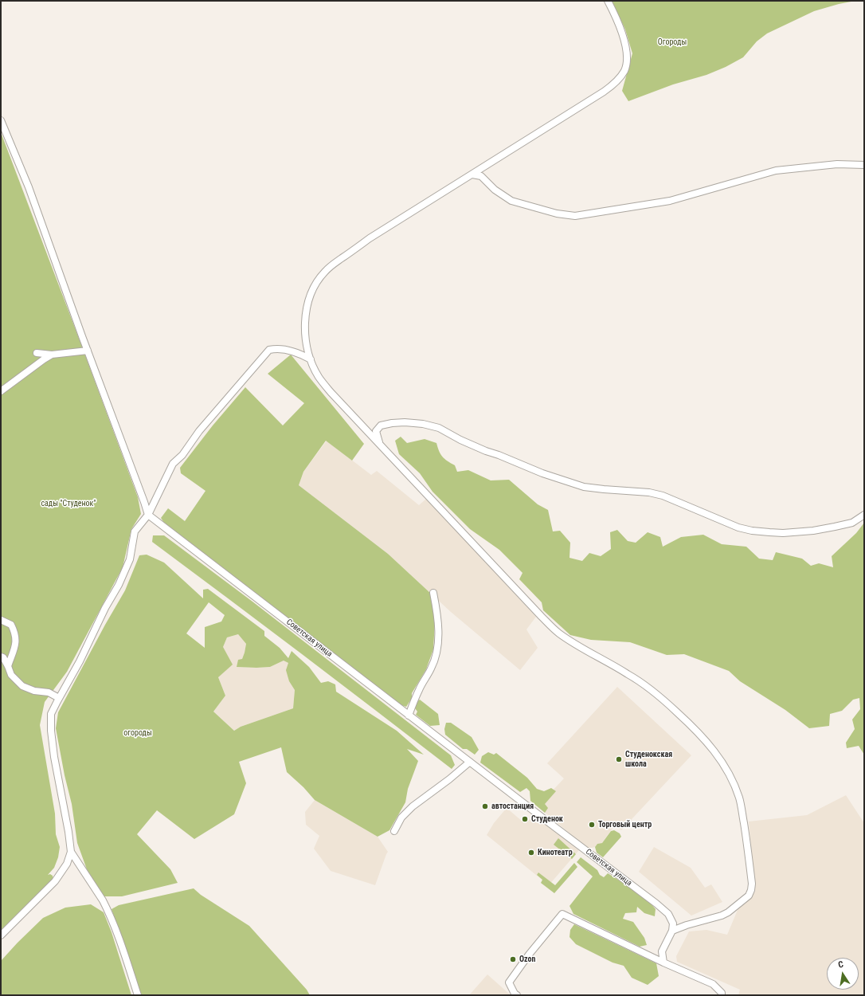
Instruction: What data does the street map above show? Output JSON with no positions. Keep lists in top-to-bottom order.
{
  "streets": {
    "street": ["Советская улица"]
  },
  "parks": ["Огороды", "сады \"Студенок\"", "огороды"],
  "places": [
    "Студенокская школа",
    "автостанция",
    "Студенок",
    "Торговый центр",
    "Кинотеатр",
    "Ozon"
  ],
  "north": "top"
}
